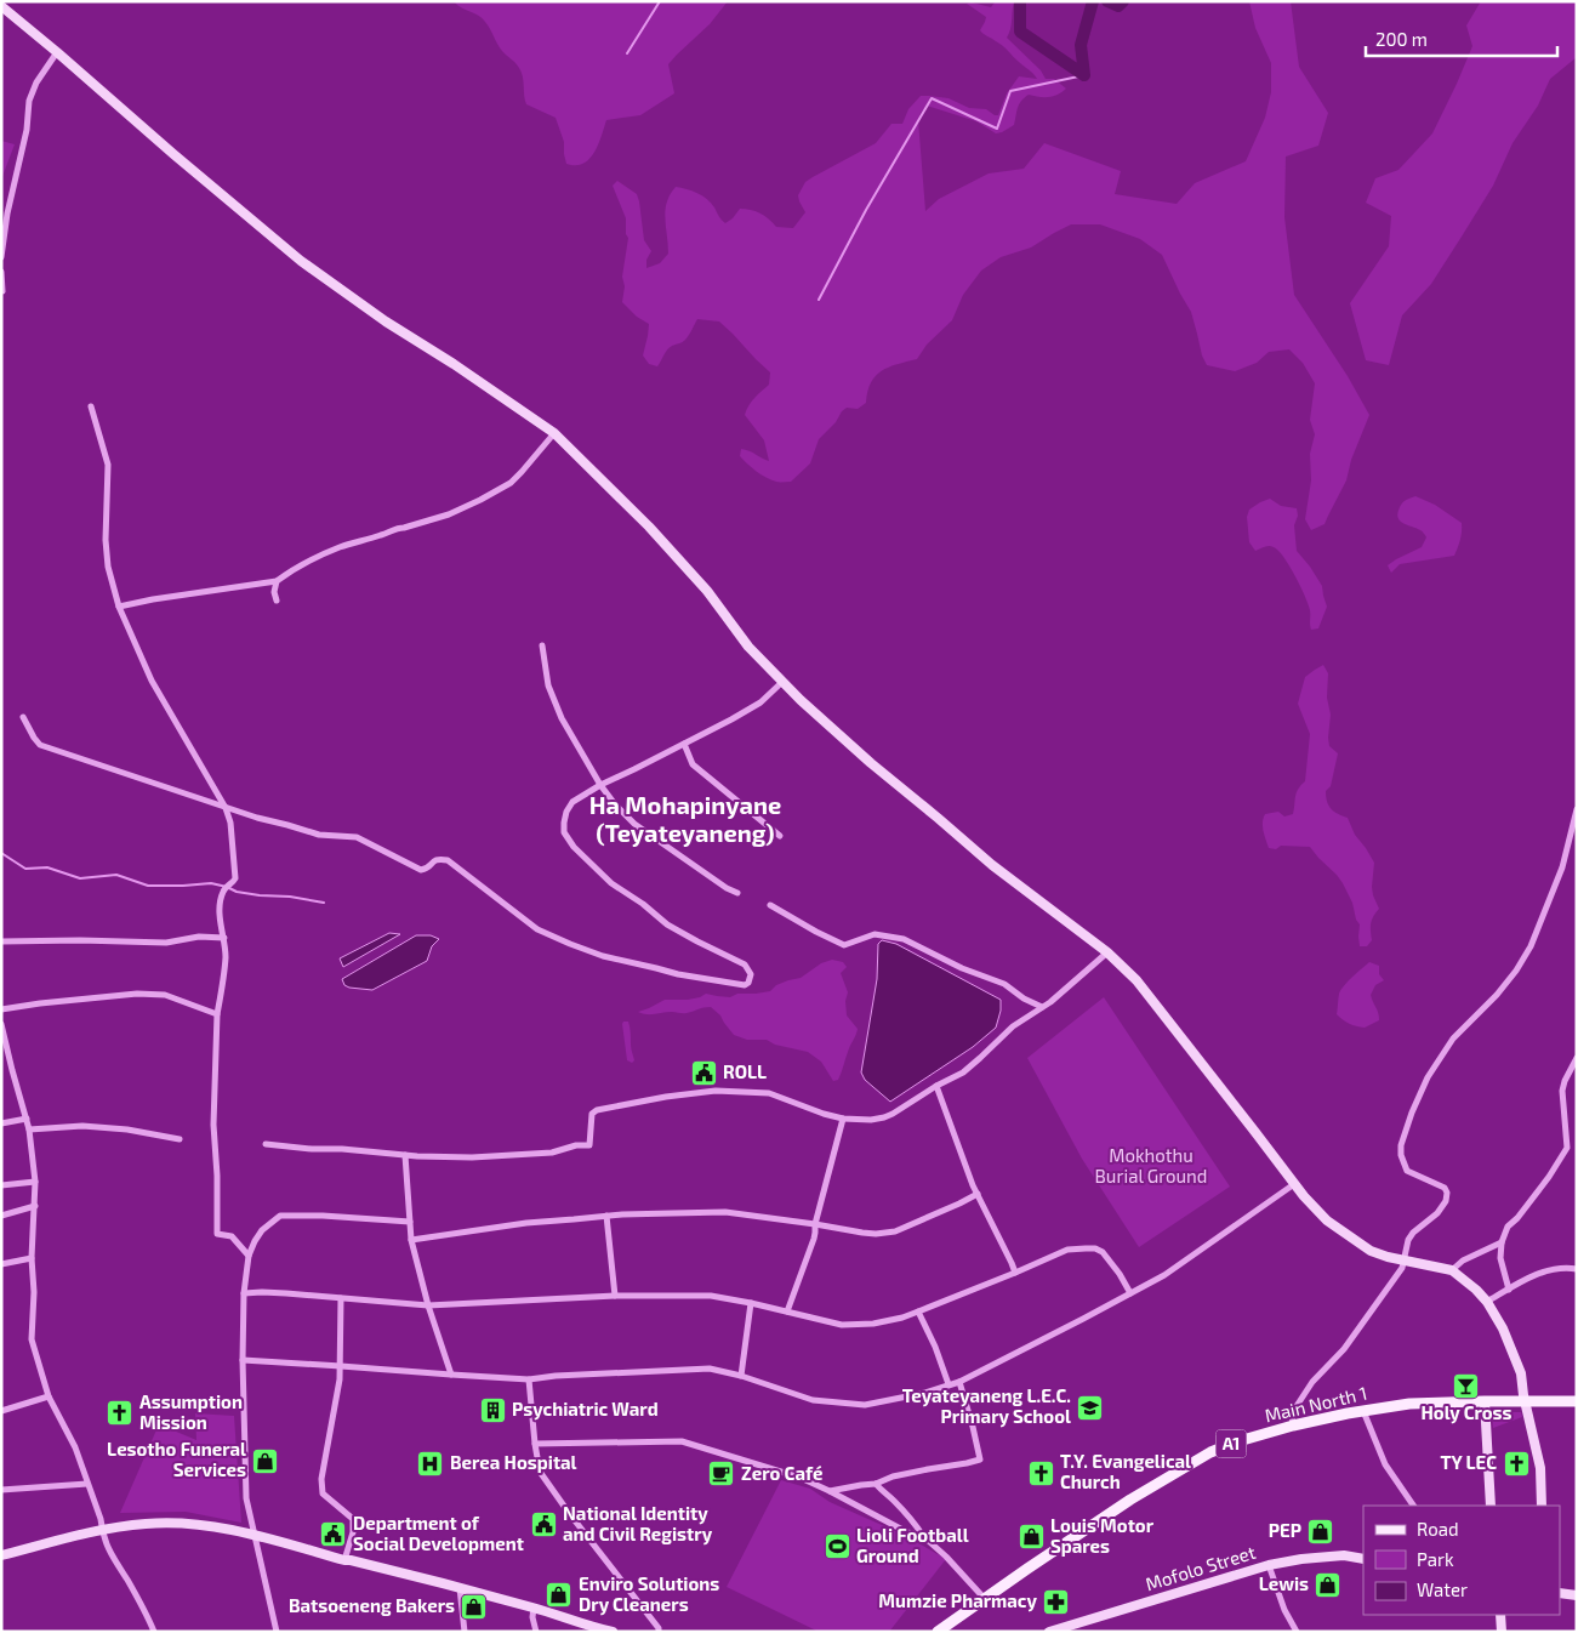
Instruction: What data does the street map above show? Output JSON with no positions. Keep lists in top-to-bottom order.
{
  "streets": {
    "main road": ["Main North 1", "A1", "Mofolo Street"]
  },
  "districts": ["Ha Mohapinyane (Teyateyaneng)"],
  "parks": ["Mokhothu Burial Ground"],
  "places": {
    "public building": ["ROLL", "National Identity and Civil Registry", "Department of Social Development"],
    "bar": ["Holy Cross"],
    "school or university": ["Teyateyaneng L.E.C. Primary School"],
    "building": ["Psychiatric Ward"],
    "church": ["Assumption Mission", "TY LEC", "T.Y. Evangelical Church"],
    "shop": [
      "Lesotho Funeral Services",
      "PEP",
      "Louis Motor Spares",
      "Lewis",
      "Enviro Solutions Dry Cleaners",
      "Batsoeneng Bakers"
    ],
    "hospital": ["Berea Hospital"],
    "cafe": ["Zero Café"],
    "sports": ["Lioli Football Ground"],
    "pharmacy": ["Mumzie Pharmacy"]
  },
  "legend": ["Road", "Park", "Water"],
  "scale_bar": "200 m"
}
